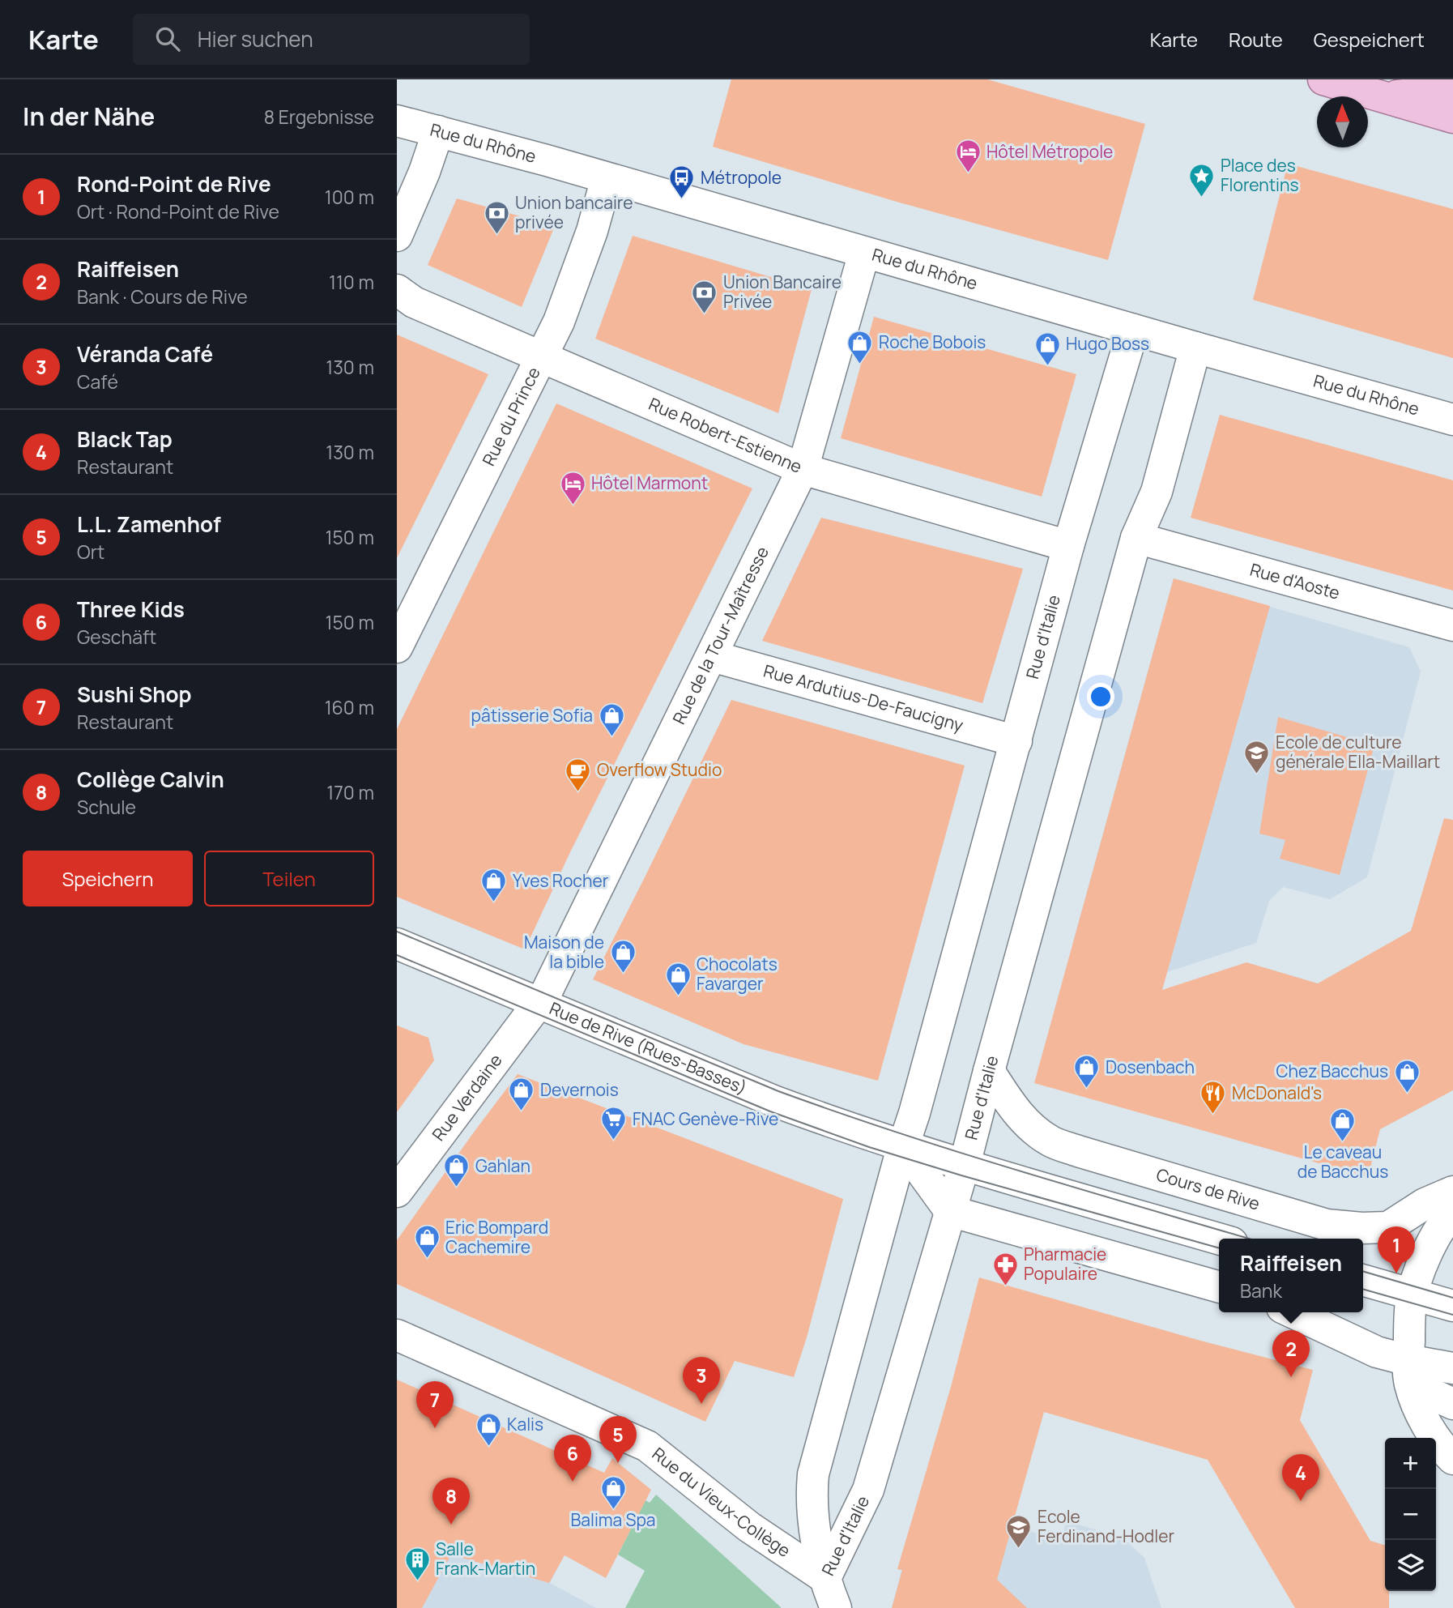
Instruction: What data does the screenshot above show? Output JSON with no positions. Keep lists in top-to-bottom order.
{
  "streets": {
    "street": [
      "Rue du Rhône",
      "Rue du Prince",
      "Rue Robert-Estienne",
      "Rue d'Aoste",
      "Rue de la Tour-Maîtresse",
      "Rue d'Italie",
      "Rue Ardutius-De-Faucigny",
      "Rue de Rive (Rues-Basses)",
      "Rue Verdaine",
      "Cours de Rive",
      "Rue du Vieux-Collège"
    ]
  },
  "crossings": [
    ["Rue du Rhône", "Rue du Prince"],
    ["Rue du Rhône", "Rue de la Tour-Maîtresse"],
    ["Rue du Rhône", "Rue d'Italie"],
    ["Rue du Prince", "Rue Robert-Estienne"],
    ["Rue Robert-Estienne", "Rue de la Tour-Maîtresse"],
    ["Rue Robert-Estienne", "Rue d'Italie"],
    ["Rue d'Aoste", "Rue d'Italie"],
    ["Rue de la Tour-Maîtresse", "Rue Ardutius-De-Faucigny"],
    ["Rue de la Tour-Maîtresse", "Rue de Rive (Rues-Basses)"],
    ["Rue de la Tour-Maîtresse", "Rue Verdaine"],
    ["Rue d'Italie", "Rue Ardutius-De-Faucigny"],
    ["Rue d'Italie", "Rue de Rive (Rues-Basses)"],
    ["Rue d'Italie", "Cours de Rive"],
    ["Rue d'Italie", "Rue du Vieux-Collège"],
    ["Rue de Rive (Rues-Basses)", "Rue Verdaine"]
  ],
  "places": {
    "hotel": ["Hôtel Métropole", "Hôtel Marmont"],
    "place": ["Place des Florentins"],
    "bus stop": ["Métropole"],
    "bank": ["Union bancaire privée", "Union Bancaire Privée"],
    "shop": [
      "Roche Bobois",
      "Hugo Boss",
      "pâtisserie Sofia",
      "Yves Rocher",
      "Maison de la bible",
      "Chocolats Favarger",
      "Dosenbach",
      "Chez Bacchus",
      "Devernois",
      "Le caveau de Bacchus",
      "Gahlan",
      "Eric Bompard Cachemire",
      "Kalis",
      "Balima Spa"
    ],
    "school or university": ["Ecole de culture générale Ella-Maillart", "Ecole Ferdinand-Hodler"],
    "cafe": ["Overflow Studio"],
    "restaurant": ["McDonald's"],
    "supermarket": ["FNAC Genève-Rive"],
    "pharmacy": ["Pharmacie Populaire"],
    "building": ["Salle Frank-Martin"]
  },
  "north": "top",
  "page": {
    "header": "Karte",
    "search": "Hier suchen",
    "nav": ["Karte", "Route", "Gespeichert"],
    "heading": ["In der Nähe", "8 Ergebnisse"],
    "list": [
      {
        "mark": "1",
        "name": "Rond-Point de Rive",
        "note": "Ort · Rond-Point de Rive",
        "value": "100 m"
      },
      {
        "mark": "2",
        "name": "Raiffeisen",
        "note": "Bank · Cours de Rive",
        "value": "110 m"
      },
      {
        "mark": "3",
        "name": "Véranda Café",
        "note": "Café",
        "value": "130 m"
      },
      {
        "mark": "4",
        "name": "Black Tap",
        "note": "Restaurant",
        "value": "130 m"
      },
      {
        "mark": "5",
        "name": "L.L. Zamenhof",
        "note": "Ort",
        "value": "150 m"
      },
      {
        "mark": "6",
        "name": "Three Kids",
        "note": "Geschäft",
        "value": "150 m"
      },
      {
        "mark": "7",
        "name": "Sushi Shop",
        "note": "Restaurant",
        "value": "160 m"
      },
      {
        "mark": "8",
        "name": "Collège Calvin",
        "note": "Schule",
        "value": "170 m"
      }
    ],
    "buttons": ["Speichern", "Teilen"],
    "pins": [
      "1",
      "2",
      "3",
      "7",
      "5",
      "6",
      "4",
      "8"
    ],
    "popup": ["Raiffeisen", "Bank"],
    "map_buttons": ["+", "−"]
  }
}
